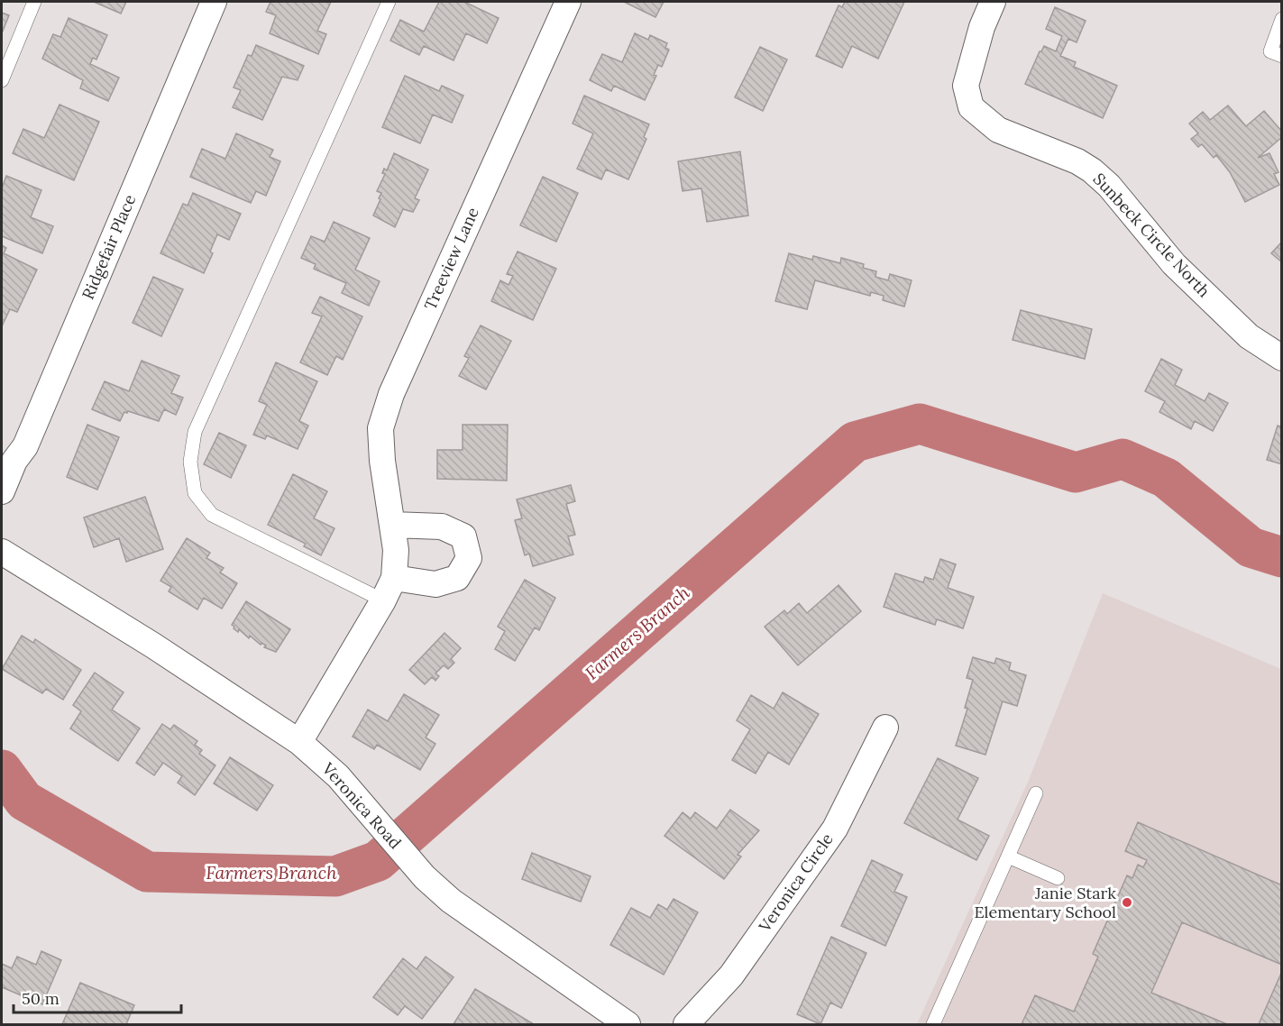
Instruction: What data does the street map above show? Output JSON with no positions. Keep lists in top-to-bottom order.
{
  "streets": {
    "street": [
      "Sunbeck Circle North",
      "Ridgefair Place",
      "Treeview Lane",
      "Veronica Road",
      "Veronica Circle"
    ]
  },
  "crossings": [
    ["Treeview Lane", "Veronica Road"]
  ],
  "water": ["Farmers Branch"],
  "places": ["Janie Stark Elementary School"],
  "scale_bar": "50 m"
}
